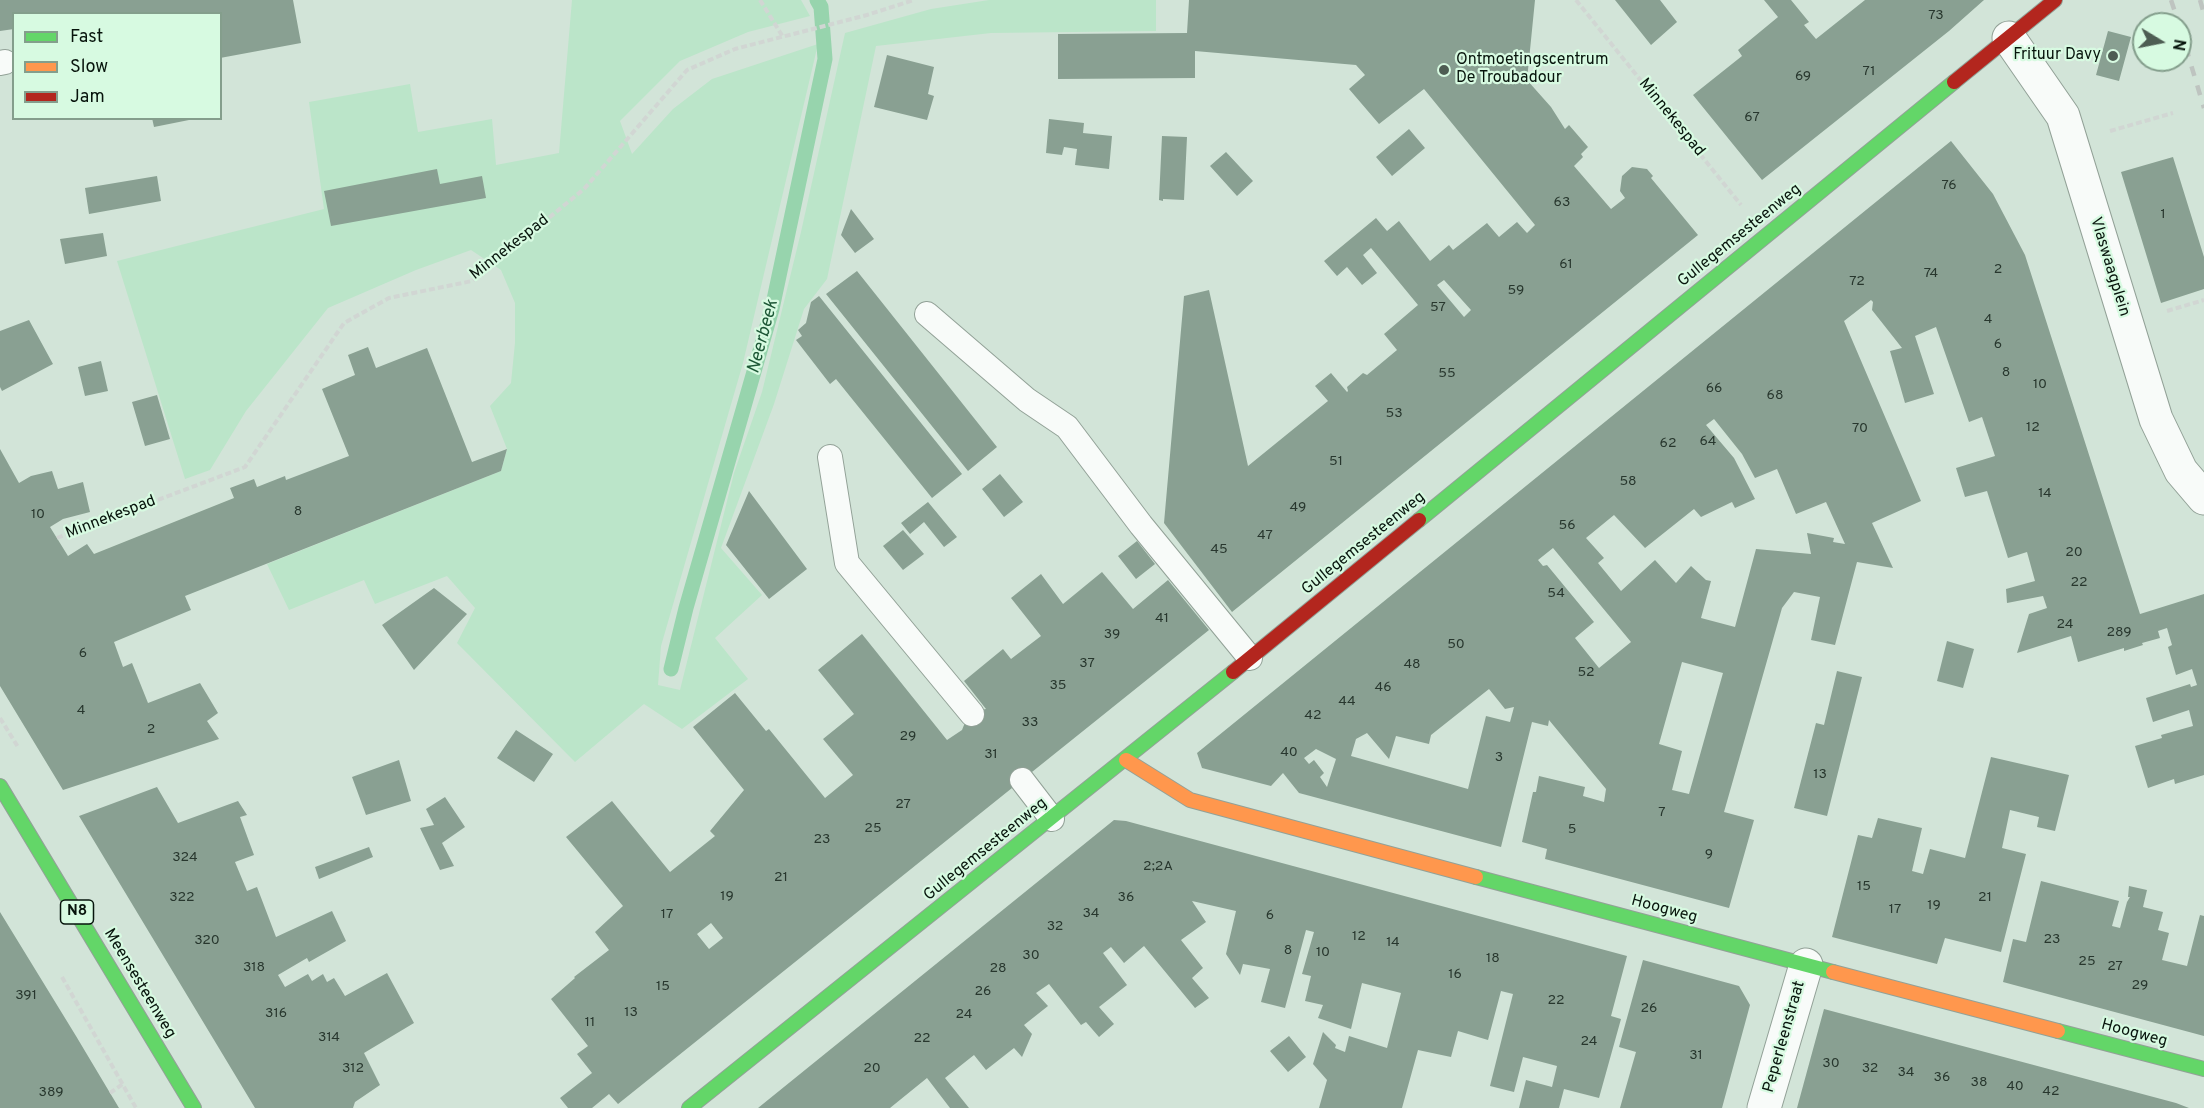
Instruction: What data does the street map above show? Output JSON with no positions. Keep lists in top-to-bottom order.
{
  "streets": {
    "street": [
      "Gullegemsesteenweg",
      "Vlaswaagplein",
      "Hoogweg",
      "N8",
      "Meensesteenweg",
      "Peperleenstraat"
    ],
    "path": ["Minnekespad"]
  },
  "crossings": [
    ["Minnekespad", "Gullegemsesteenweg"],
    ["Gullegemsesteenweg", "Vlaswaagplein"],
    ["Gullegemsesteenweg", "Hoogweg"],
    ["Hoogweg", "Peperleenstraat"]
  ],
  "water": ["Neerbeek"],
  "places": ["Frituur Davy", "Ontmoetingscentrum De Troubadour"],
  "house_numbers": [
    "73",
    "71",
    "69",
    "67",
    "76",
    "63",
    "1",
    "61",
    "2",
    "74",
    "72",
    "59",
    "57",
    "4",
    "6",
    "8",
    "55",
    "10",
    "66",
    "68",
    "53",
    "12",
    "70",
    "64",
    "62",
    "51",
    "58",
    "14",
    "49",
    "8",
    "10",
    "56",
    "47",
    "45",
    "20",
    "22",
    "54",
    "41",
    "24",
    "289",
    "39",
    "50",
    "6",
    "37",
    "48",
    "52",
    "35",
    "46",
    "44",
    "4",
    "42",
    "33",
    "2",
    "29",
    "40",
    "31",
    "3",
    "13",
    "27",
    "7",
    "25",
    "5",
    "23",
    "9",
    "324",
    "2;2A",
    "21",
    "15",
    "19",
    "322",
    "36",
    "21",
    "19",
    "17",
    "34",
    "17",
    "6",
    "32",
    "12",
    "23",
    "320",
    "14",
    "8",
    "10",
    "30",
    "18",
    "25",
    "27",
    "318",
    "28",
    "16",
    "29",
    "15",
    "26",
    "391",
    "22",
    "26",
    "13",
    "316",
    "24",
    "11",
    "314",
    "22",
    "24",
    "31",
    "30",
    "312",
    "20",
    "32",
    "34",
    "36",
    "38",
    "40",
    "42",
    "389"
  ],
  "legend": ["Fast", "Slow", "Jam"],
  "north": "right"
}
